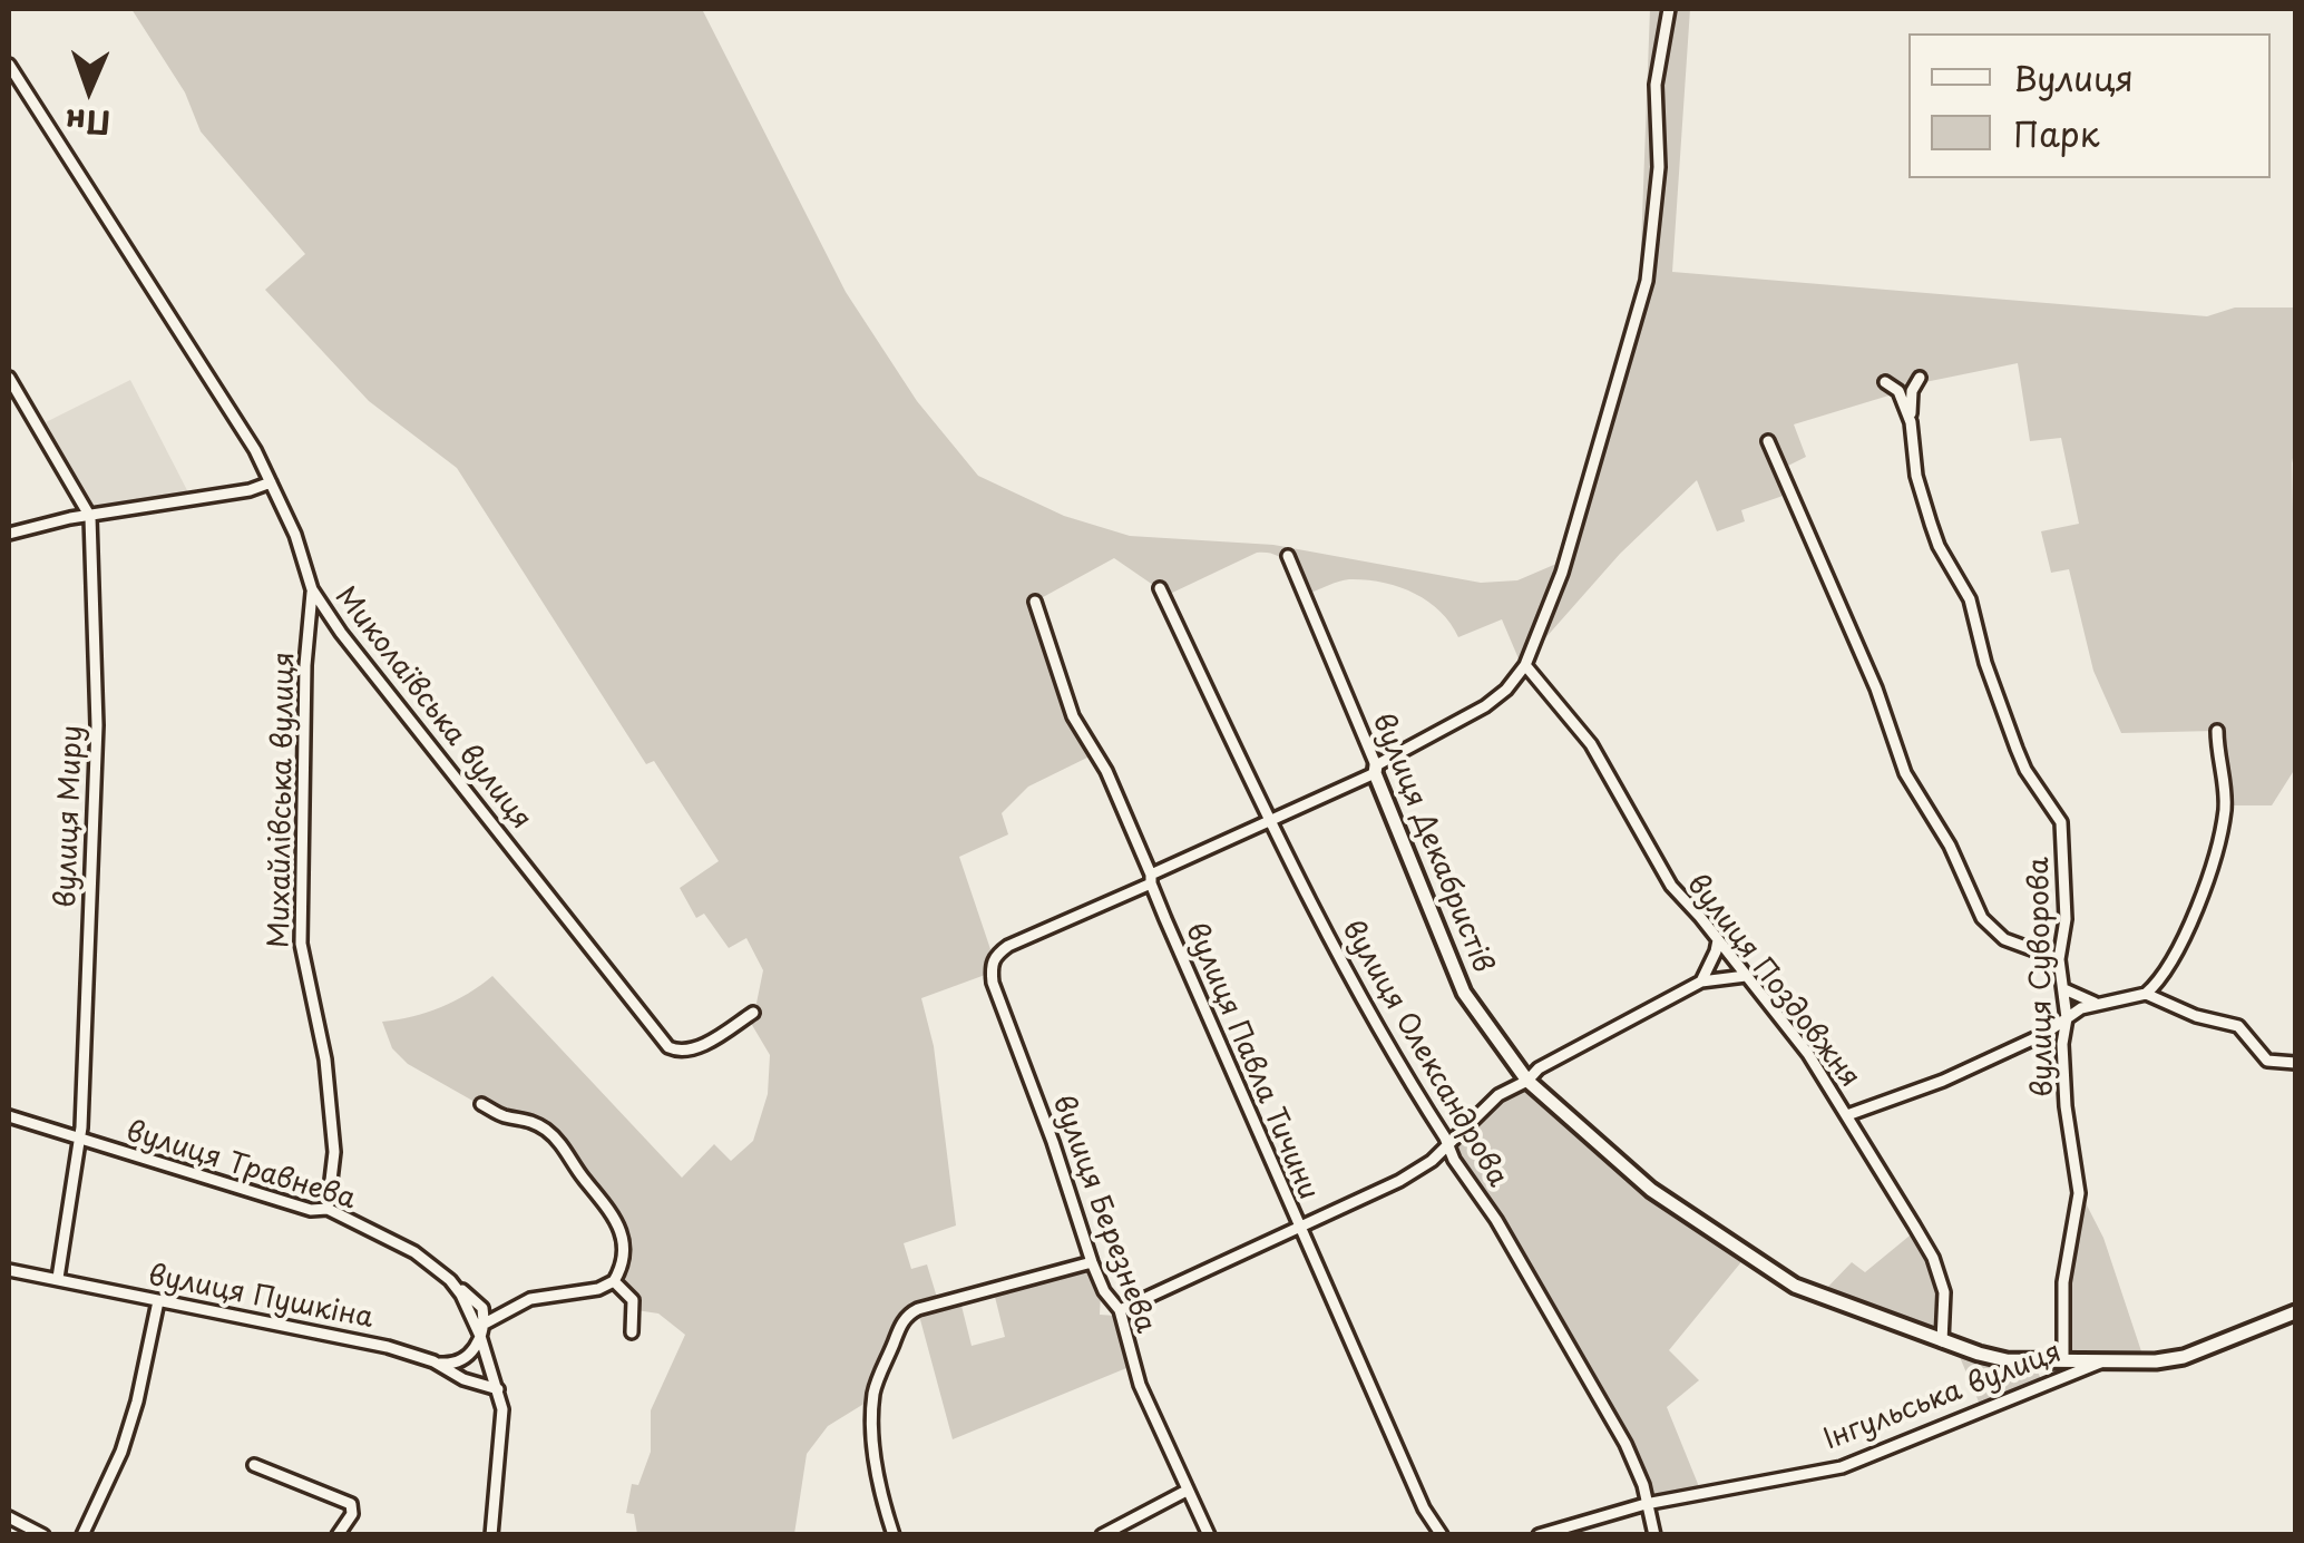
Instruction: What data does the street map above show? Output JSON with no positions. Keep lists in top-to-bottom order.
{
  "streets": {
    "street": [
      "Миколаївська вулиця",
      "Михайлівська вулиця",
      "вулиця Миру",
      "вулиця Декабристів",
      "вулиця Суворова",
      "вулиця Поздовжня",
      "вулиця Олександрова",
      "вулиця Павла Тичини",
      "вулиця Травнева",
      "вулиця Березнева",
      "вулиця Пушкіна",
      "Інгульська вулиця"
    ]
  },
  "crossings": [
    ["Миколаївська вулиця", "Михайлівська вулиця"],
    ["Михайлівська вулиця", "вулиця Травнева"],
    ["вулиця Миру", "вулиця Травнева"],
    ["вулиця Миру", "вулиця Пушкіна"],
    ["вулиця Декабристів", "вулиця Суворова"],
    ["вулиця Декабристів", "вулиця Поздовжня"],
    ["вулиця Декабристів", "Інгульська вулиця"],
    ["вулиця Олександрова", "Інгульська вулиця"],
    ["вулиця Павла Тичини", "вулиця Березнева"]
  ],
  "legend": ["Вулиця", "Парк"],
  "north": "bottom"
}
